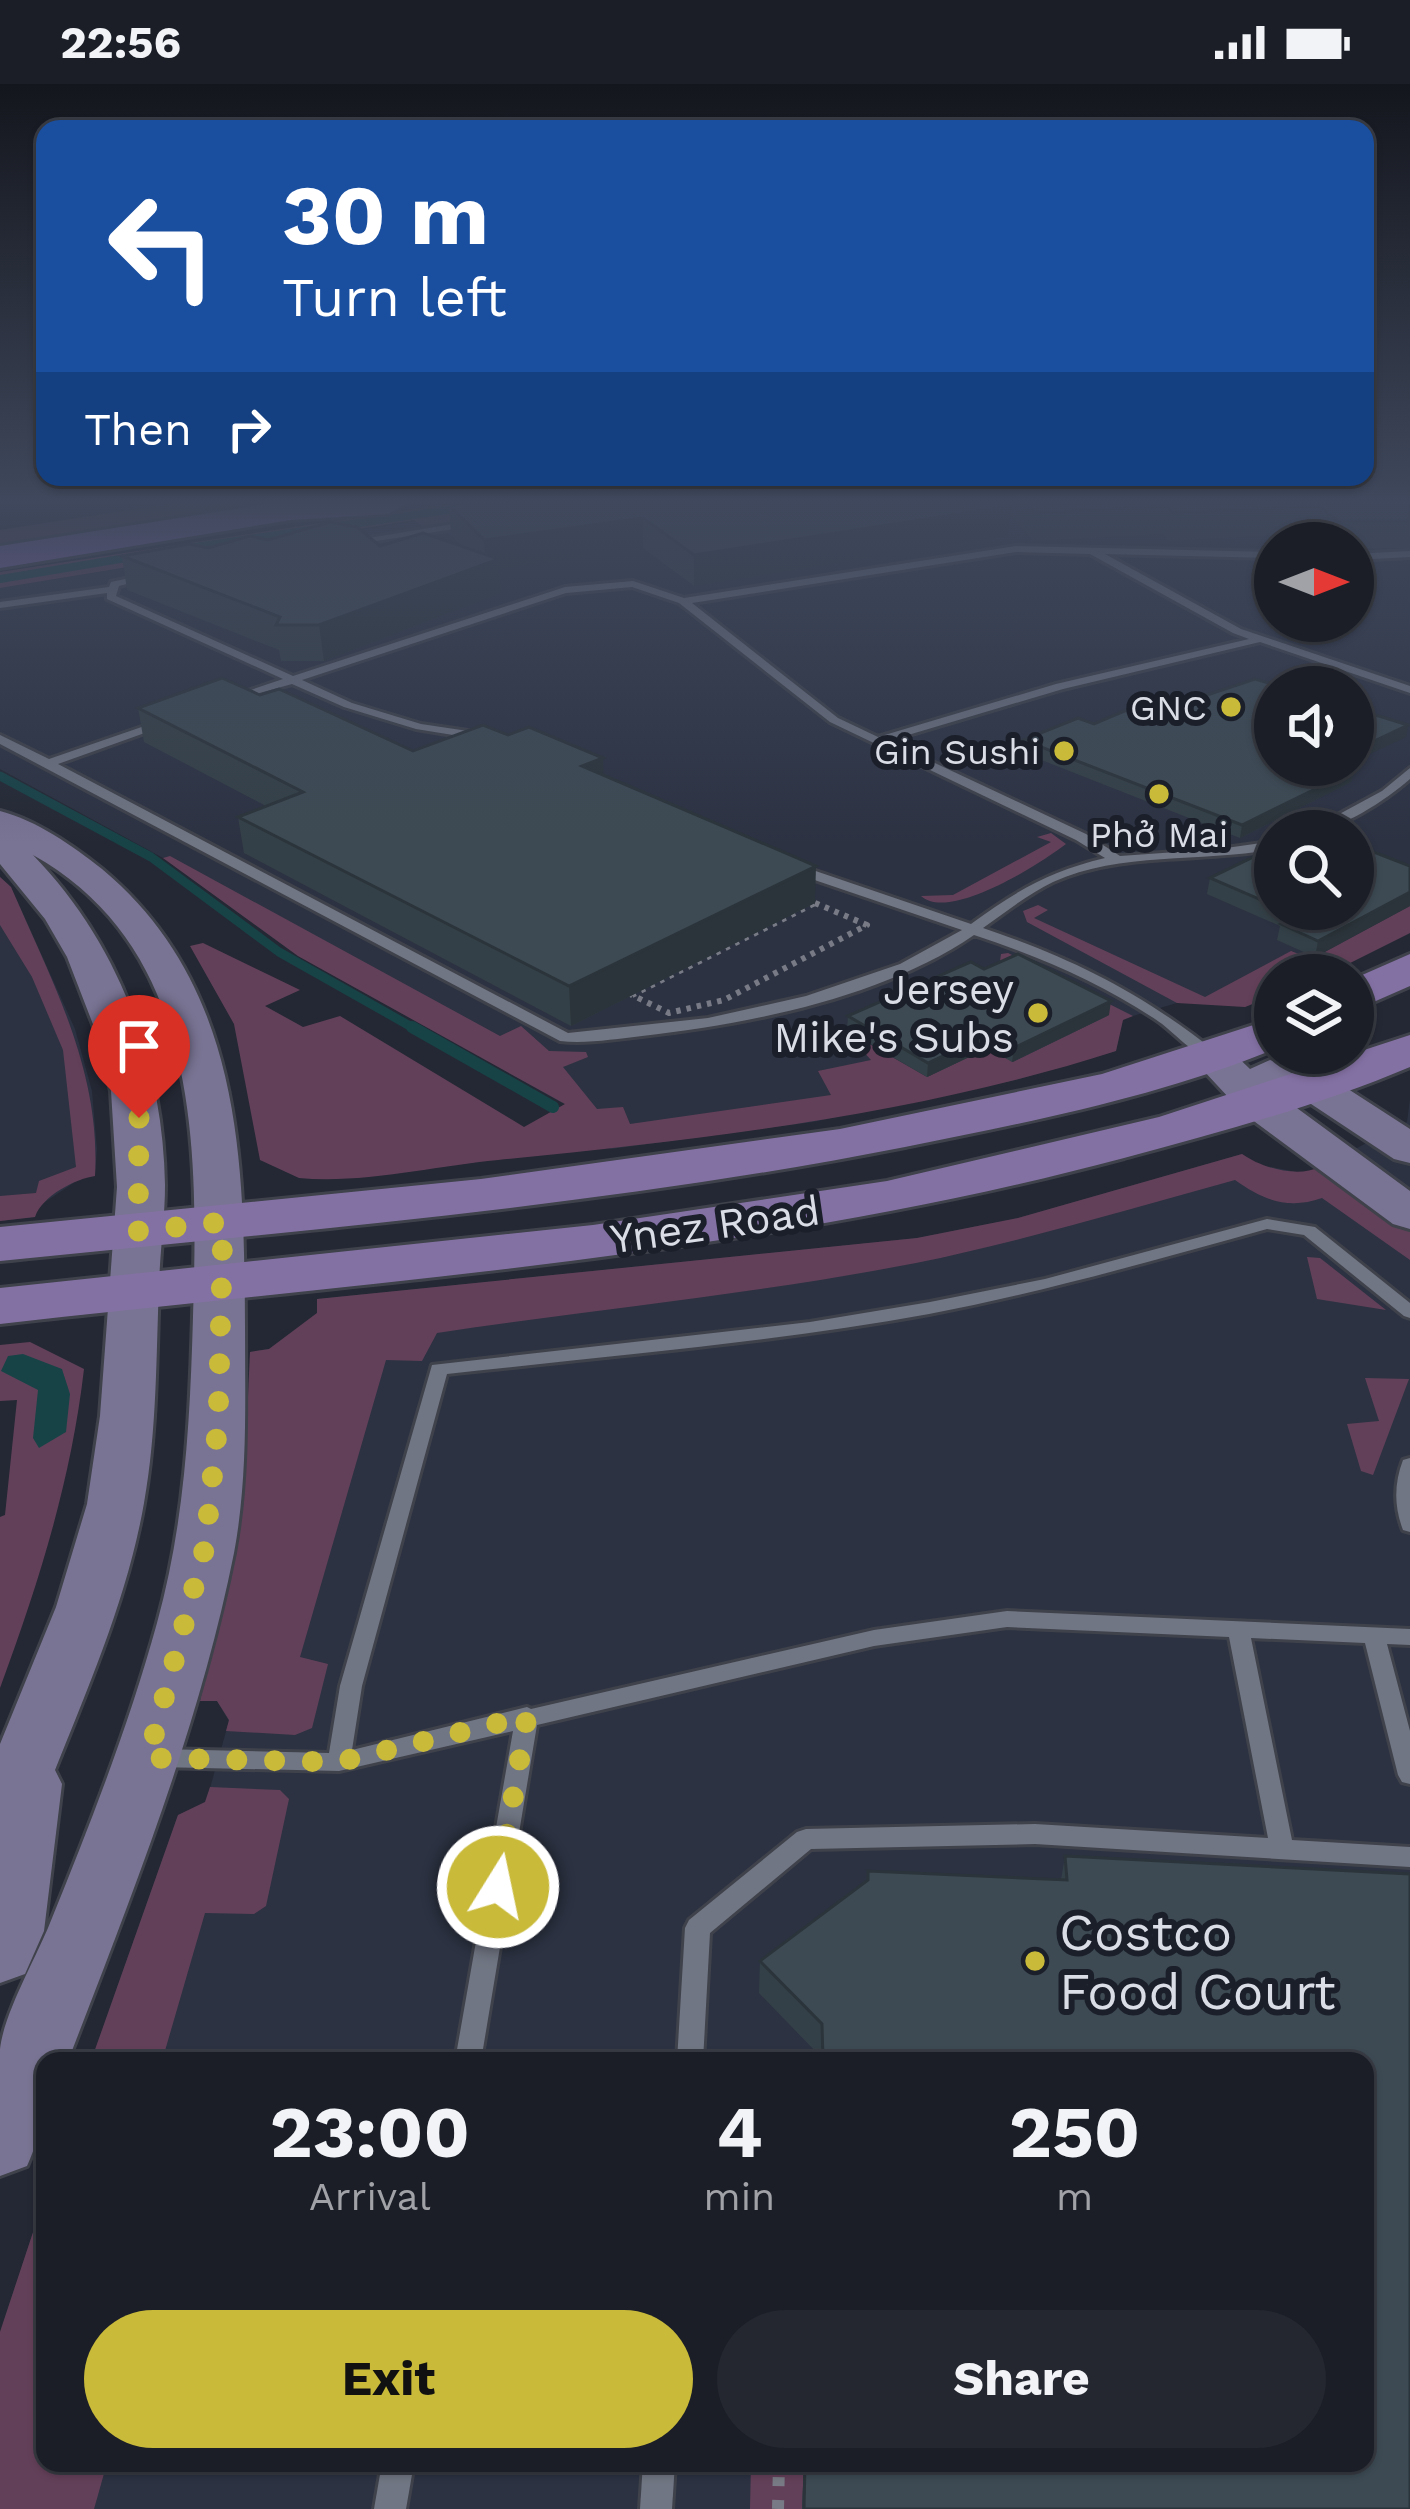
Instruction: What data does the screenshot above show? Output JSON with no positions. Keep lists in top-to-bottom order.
{
  "streets": {
    "main road": ["Ynez Road"]
  },
  "places": [
    "GNC",
    "Gin Sushi",
    "Phở Mai",
    "Jersey Mike's Subs",
    "Costco Food Court"
  ],
  "north": "right",
  "page": {
    "status": "22:56",
    "turn": ["30 m", "Turn left"],
    "then": "Then",
    "eta": [
      "23:00",
      "Arrival",
      "4",
      "min",
      "250",
      "m"
    ],
    "buttons": ["Exit", "Share"]
  }
}
